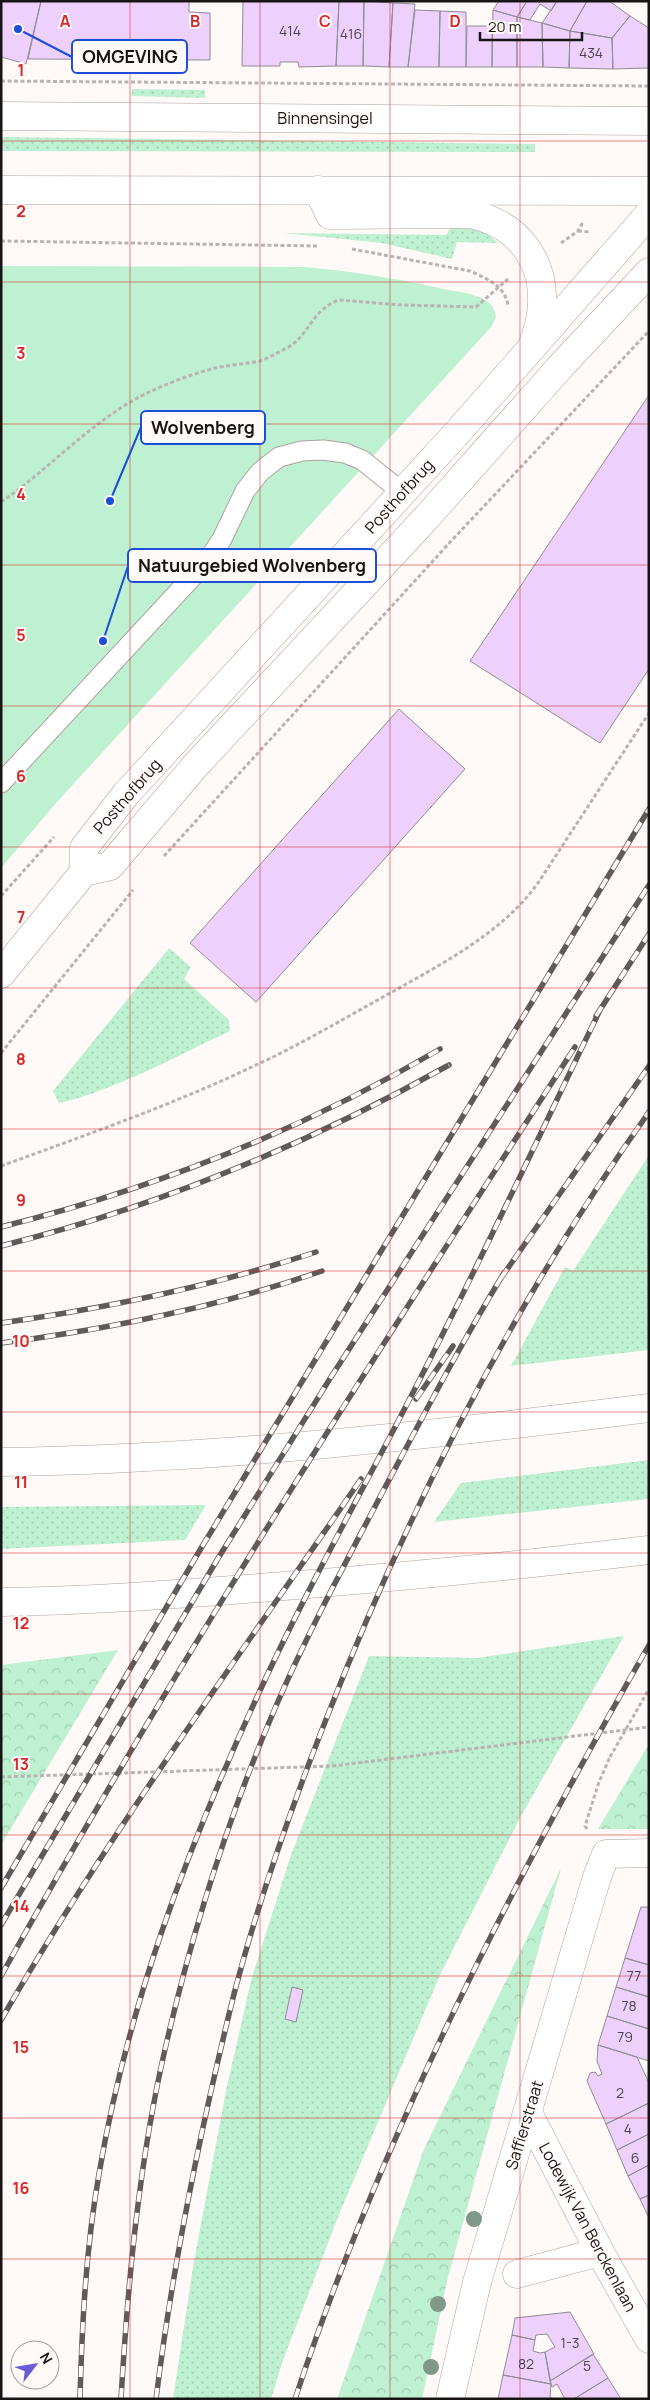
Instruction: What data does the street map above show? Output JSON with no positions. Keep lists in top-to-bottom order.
{
  "streets": {
    "main road": [
      "Binnensingel",
      "Posthofbrug",
      "Saffierstraat",
      "Lodewijk Van Berckenlaan"
    ]
  },
  "crossings": [
    ["Saffierstraat", "Lodewijk Van Berckenlaan"]
  ],
  "places": ["OMGEVING", "Wolvenberg", "Natuurgebied Wolvenberg"],
  "house_numbers": [
    "414",
    "416",
    "434",
    "77",
    "78",
    "79",
    "2",
    "4",
    "6",
    "1-3",
    "82",
    "5"
  ],
  "scale_bar": "20 m",
  "north": "top right",
  "grid": {
    "columns": [
      "A",
      "B",
      "C",
      "D"
    ],
    "rows": [
      "1",
      "2",
      "3",
      "4",
      "5",
      "6",
      "7",
      "8",
      "9",
      "10",
      "11",
      "12",
      "13",
      "14",
      "15",
      "16"
    ]
  }
}
